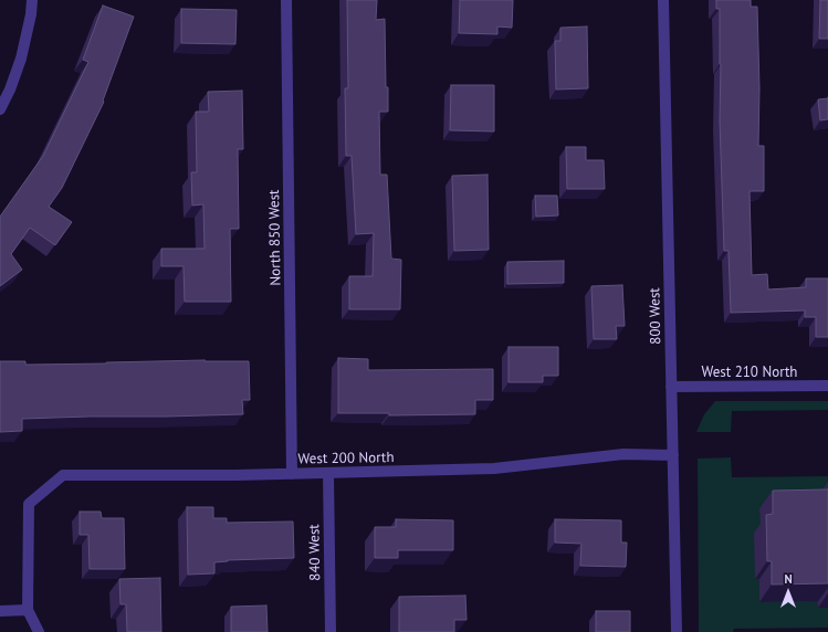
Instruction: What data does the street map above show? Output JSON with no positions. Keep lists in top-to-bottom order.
{
  "streets": {
    "street": [
      "North 850 West",
      "800 West",
      "West 210 North",
      "West 200 North",
      "840 West"
    ]
  },
  "crossings": [
    ["North 850 West", "West 200 North"],
    ["800 West", "West 210 North"],
    ["800 West", "West 200 North"],
    ["West 200 North", "840 West"]
  ],
  "north": "top"
}
